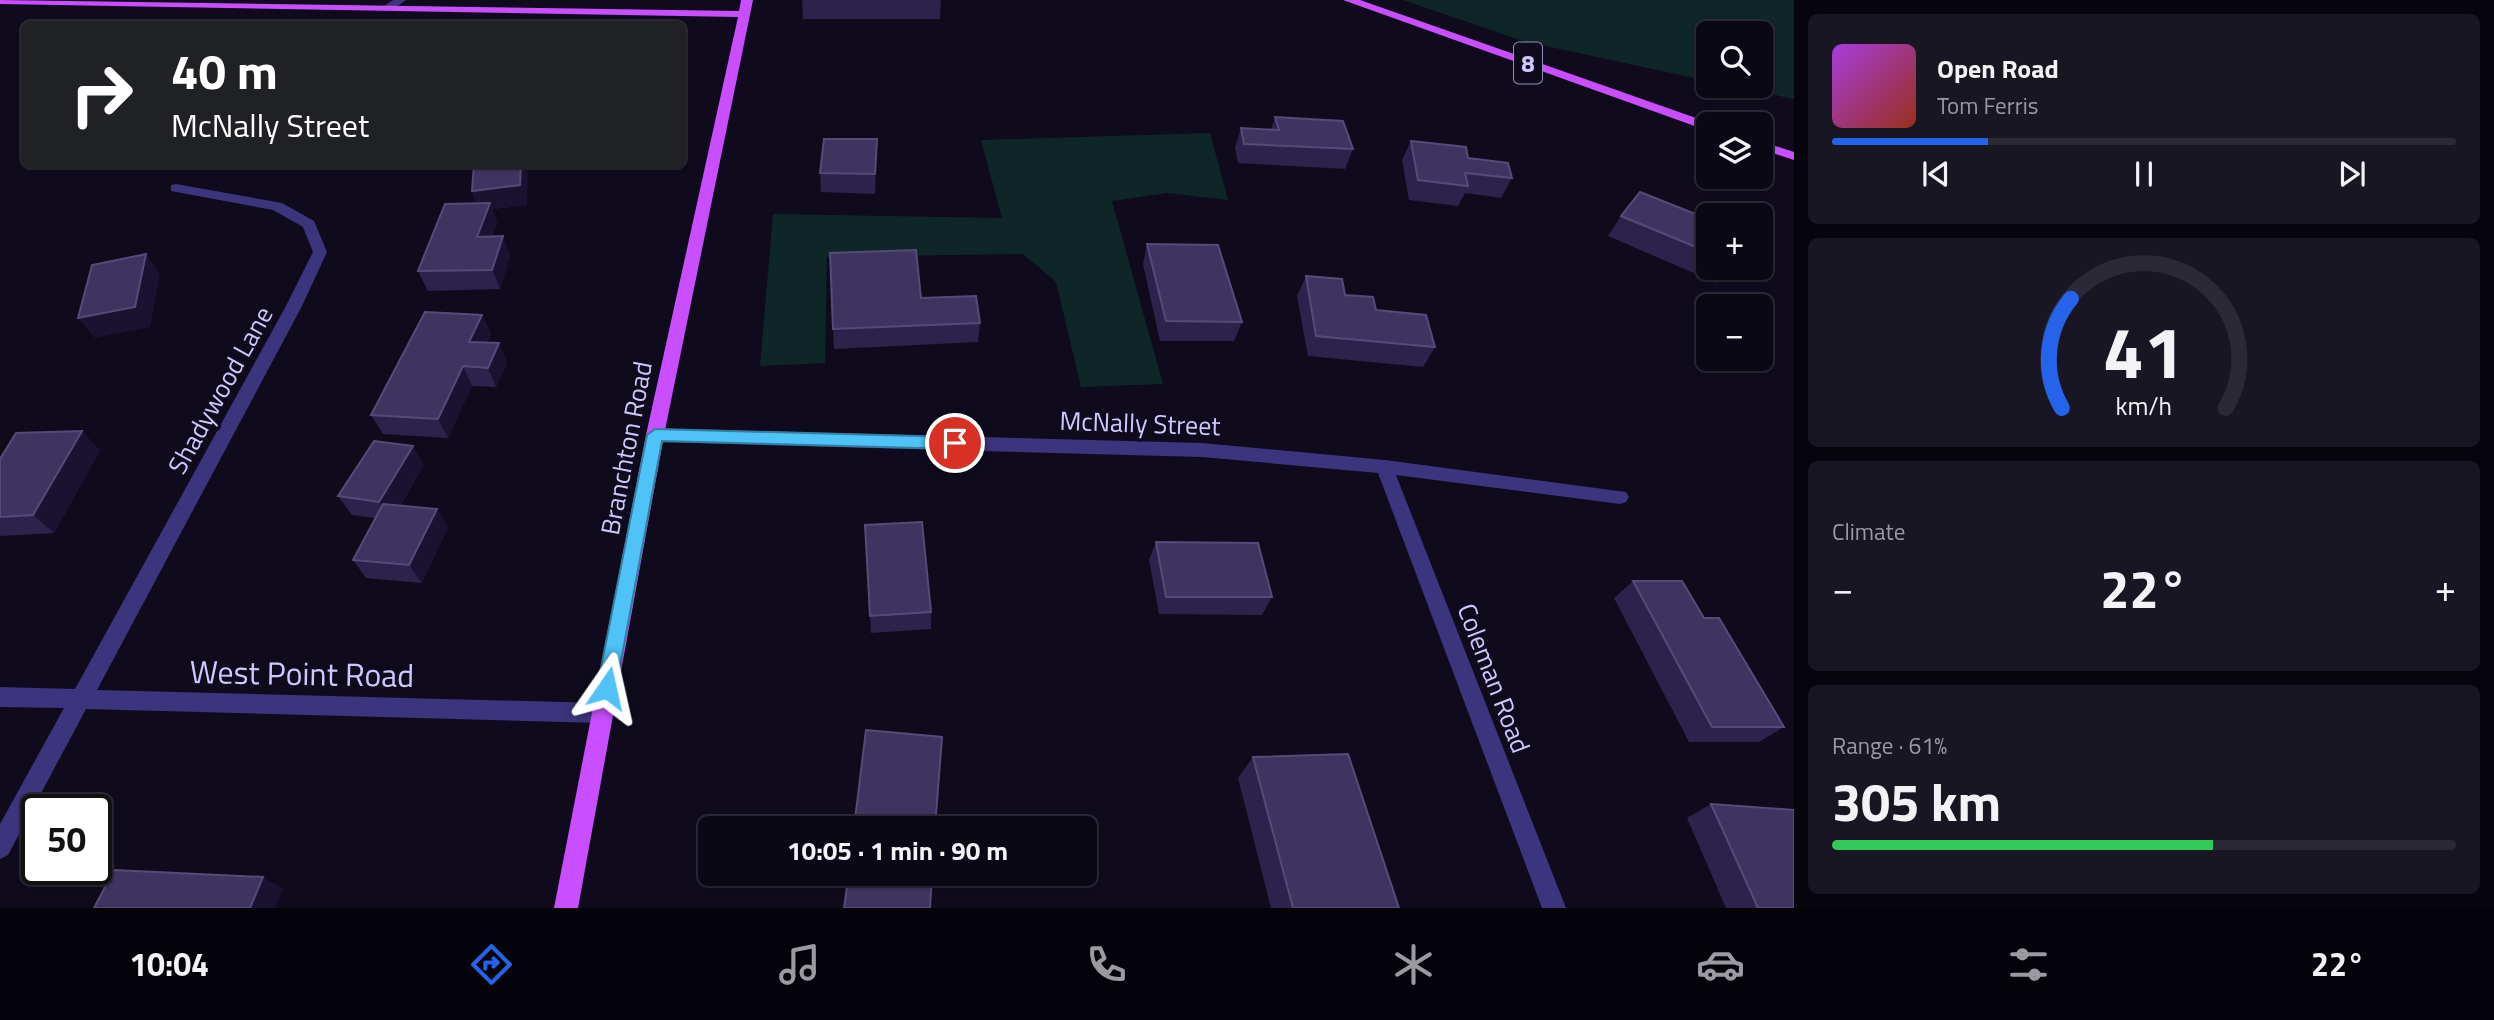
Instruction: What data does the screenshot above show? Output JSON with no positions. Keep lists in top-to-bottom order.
{
  "streets": {
    "main road": ["8", "Branchton Road"],
    "street": [
      "Shadywood Lane",
      "McNally Street",
      "West Point Road",
      "Coleman Road"
    ]
  },
  "crossings": [
    ["Shadywood Lane", "West Point Road"],
    ["McNally Street", "Branchton Road"],
    ["McNally Street", "Coleman Road"],
    ["Branchton Road", "West Point Road"]
  ],
  "page": {
    "map_buttons": ["+", "−"],
    "turn": ["40 m", "McNally Street"],
    "song": ["Open Road", "Tom Ferris"],
    "tile": [
      "Climate",
      ["Range · 61%", "305 km"]
    ],
    "heat": ["−", "22°", "+"],
    "limit": "50",
    "trip": "10:05 · 1 min · 90 m",
    "tabs": ["10:04", "22°"],
    "gauge": ["41", "km/h"]
  }
}
